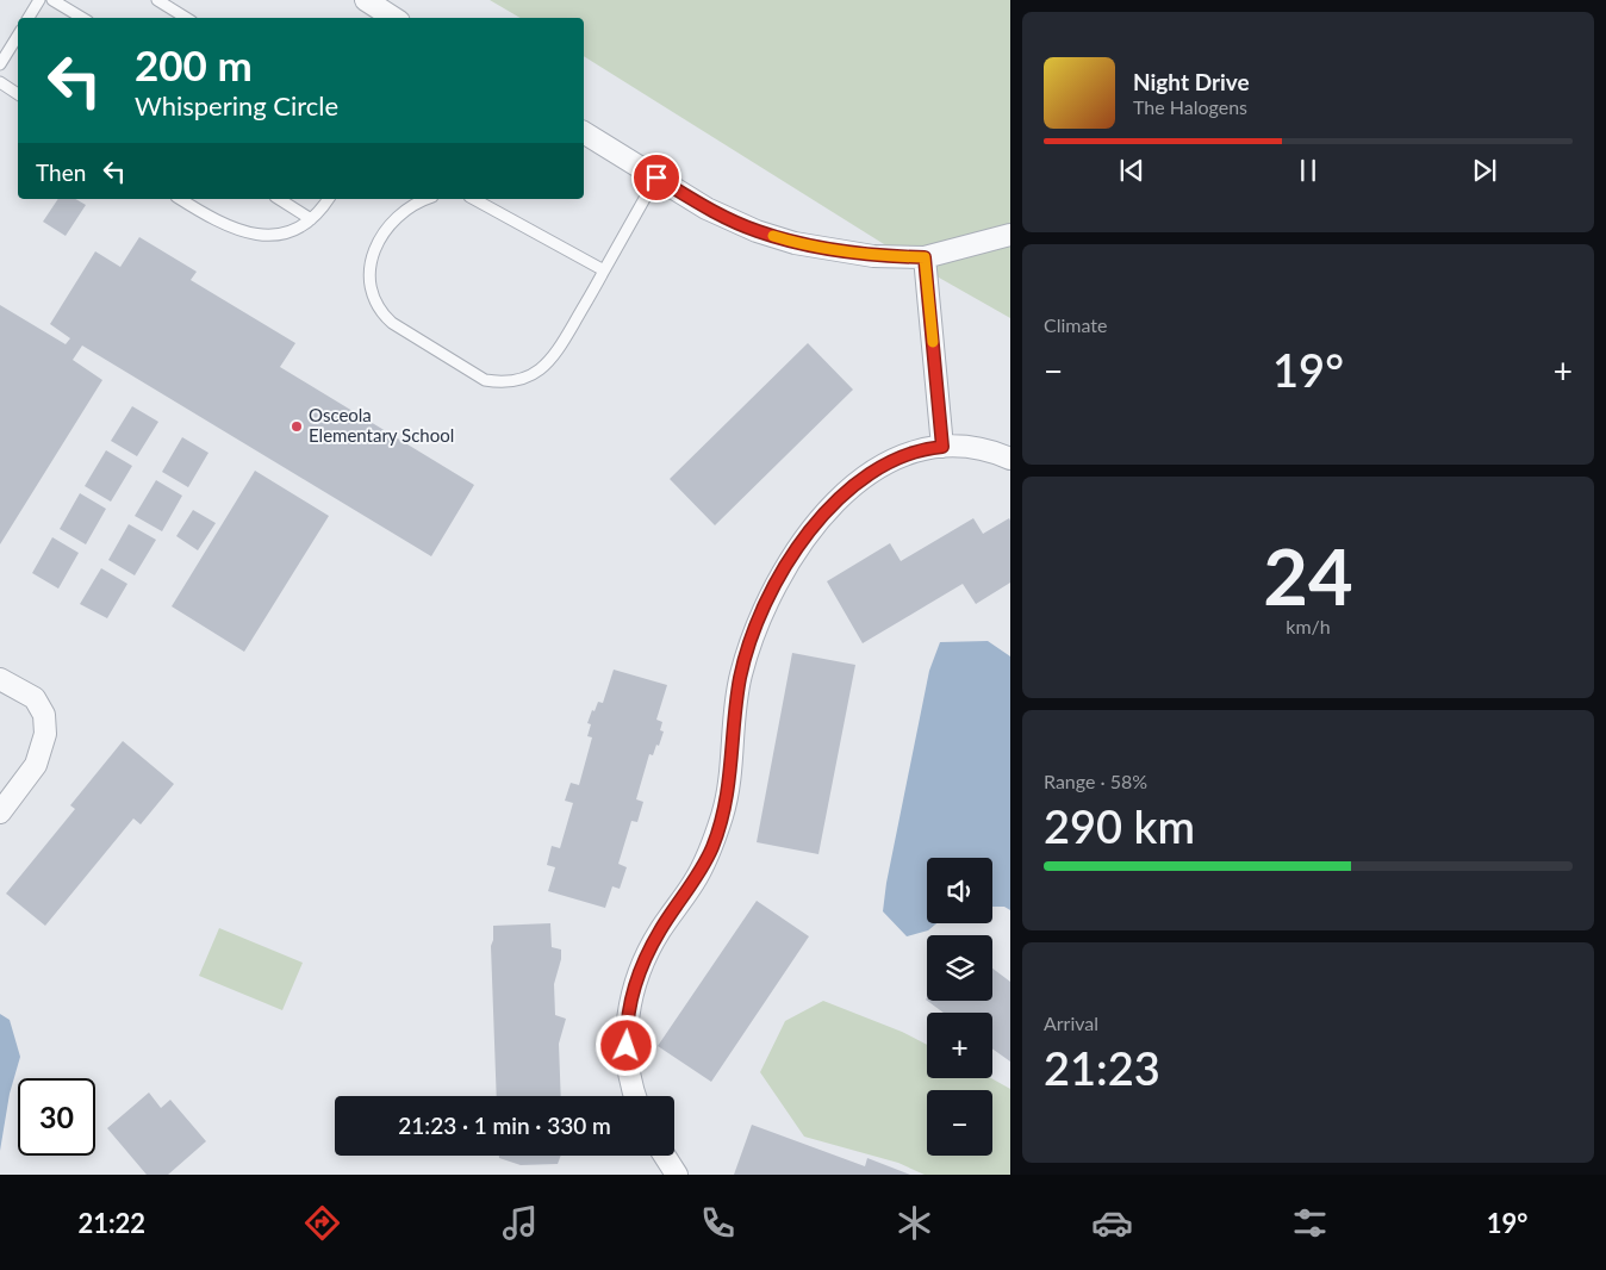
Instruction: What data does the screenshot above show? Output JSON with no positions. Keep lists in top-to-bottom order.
{
  "places": ["Osceola Elementary School"],
  "page": {
    "turn": ["200 m", "Whispering Circle"],
    "song": ["Night Drive", "The Halogens"],
    "then": "Then",
    "tile": [
      "Climate",
      ["24", "km/h"],
      ["Range · 58%", "290 km"],
      ["Arrival", "21:23"]
    ],
    "heat": ["−", "19°", "+"],
    "map_buttons": ["+", "−"],
    "limit": "30",
    "trip": "21:23 · 1 min · 330 m",
    "tabs": ["21:22", "19°"]
  }
}
